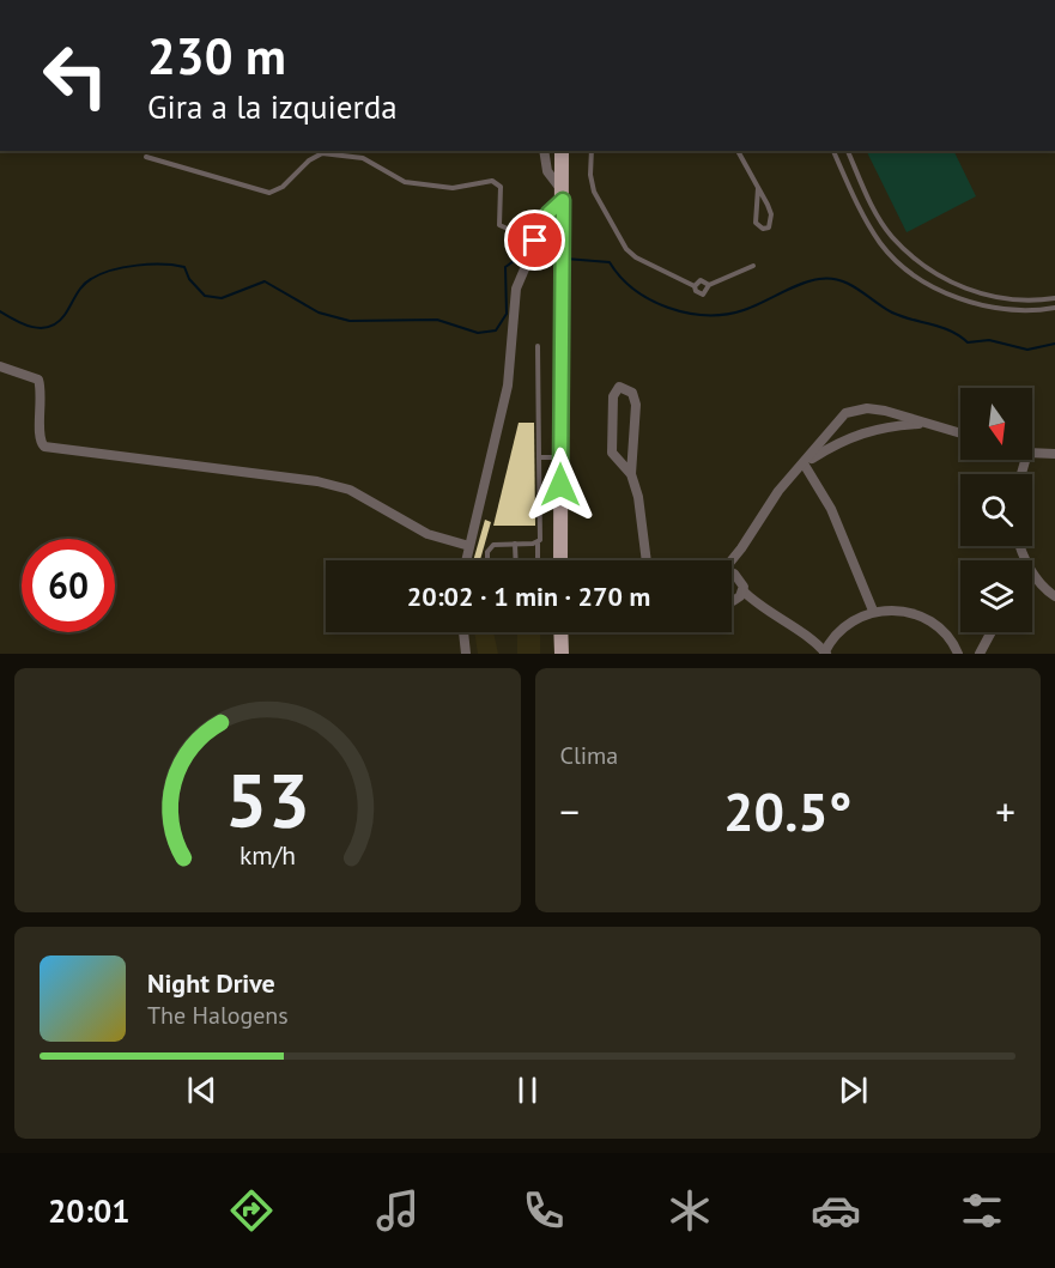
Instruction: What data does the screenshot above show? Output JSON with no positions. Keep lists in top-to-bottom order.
{
  "north": "bottom",
  "page": {
    "turn": ["230 m", "Gira a la izquierda"],
    "limit": "60",
    "trip": "20:02 · 1 min · 270 m",
    "tile": "Clima",
    "heat": ["−", "20.5°", "+"],
    "song": ["Night Drive", "The Halogens"],
    "tabs": "20:01",
    "gauge": ["53", "km/h"]
  }
}
